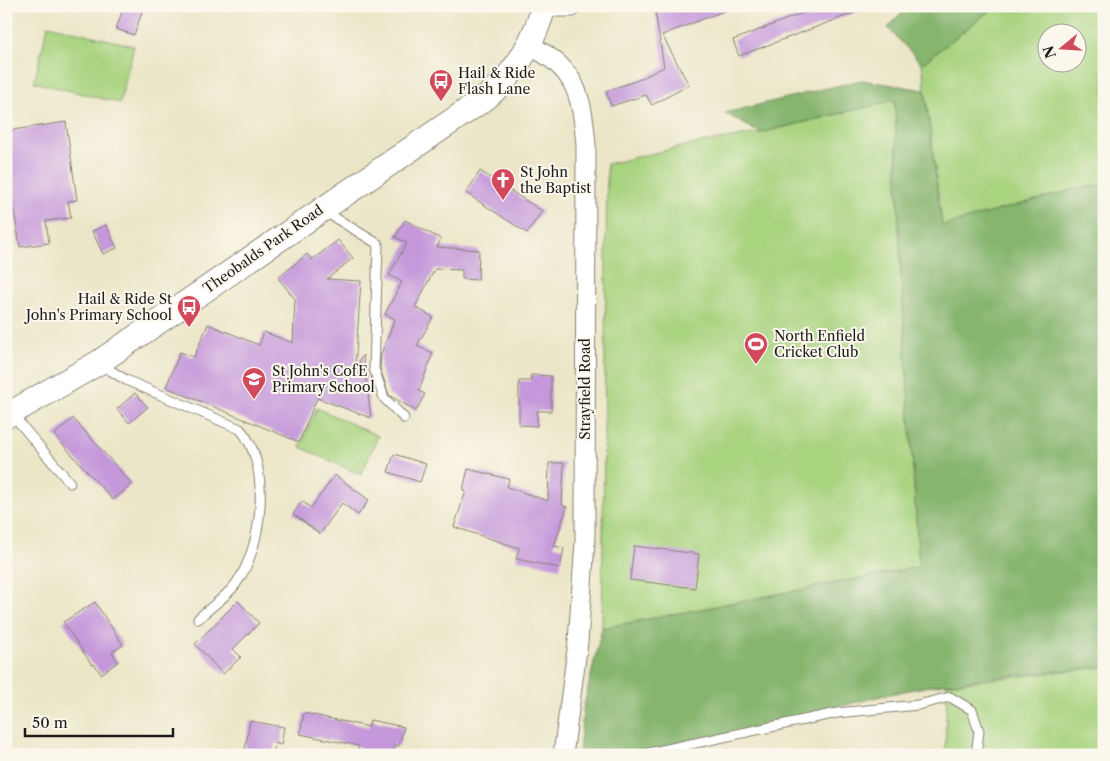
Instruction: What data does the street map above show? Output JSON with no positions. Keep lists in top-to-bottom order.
{
  "streets": {
    "street": ["Theobalds Park Road", "Strayfield Road"]
  },
  "crossings": [
    ["Theobalds Park Road", "Strayfield Road"]
  ],
  "places": {
    "bus stop": ["Hail & Ride Flash Lane", "Hail & Ride St John's Primary School"],
    "church": ["St John the Baptist"],
    "sports": ["North Enfield Cricket Club"],
    "school or university": ["St John's CofE Primary School"]
  },
  "scale_bar": "50 m",
  "north": "left"
}
